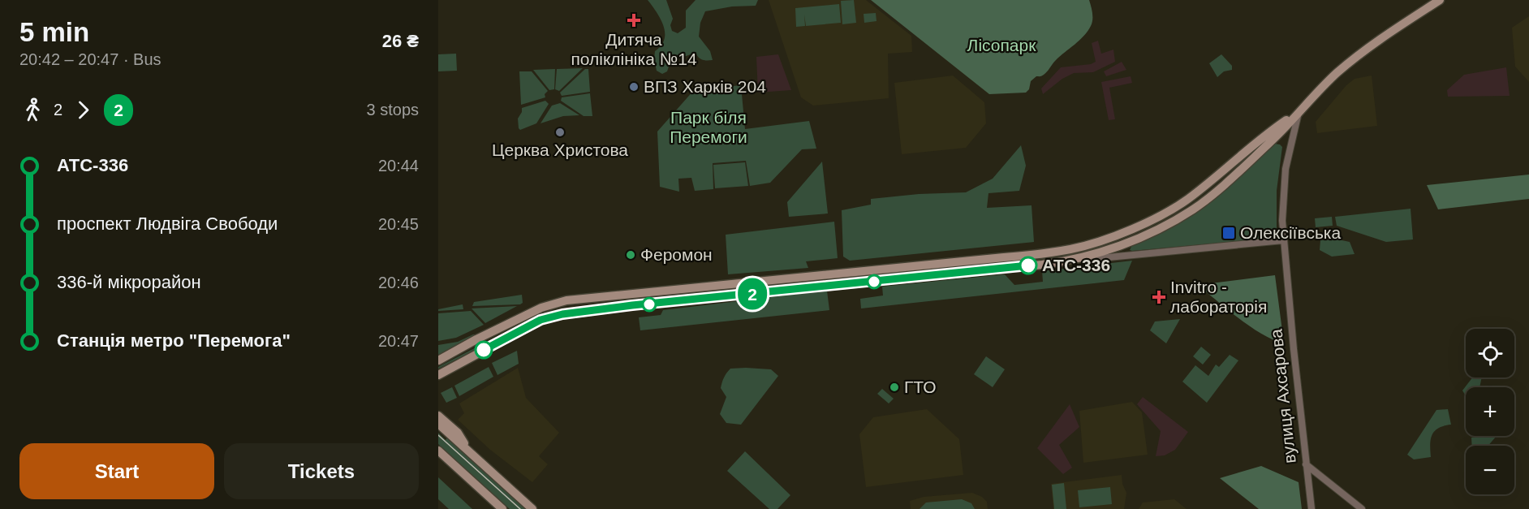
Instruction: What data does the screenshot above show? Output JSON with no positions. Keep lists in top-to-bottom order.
{
  "streets": {
    "street": ["вулиця Ахсарова"]
  },
  "parks": ["Лісопарк", "Парк біля Перемоги"],
  "places": {
    "health": ["Дитяча поліклініка №14", "Invitro - лабораторія"],
    "other": [
      "ВПЗ Харків 204",
      "Церква Христова",
      "Феромон",
      "АТС-336",
      "ГТО"
    ],
    "transit": ["Олексіївська"]
  },
  "lines": ["bus line 2"],
  "page": {
    "heading": ["5 min", "20:42 – 20:47 · Bus", "26 ₴"],
    "on_map": "2",
    "legs": ["2", "2", "3 stops"],
    "list": [
      {
        "name": "АТС-336",
        "value": "20:44"
      },
      {
        "name": "проспект Людвіга Свободи",
        "value": "20:45"
      },
      {
        "name": "336-й мікрорайон",
        "value": "20:46"
      },
      {
        "name": "Станція метро \"Перемога\"",
        "value": "20:47"
      }
    ],
    "map_buttons": ["+", "−"],
    "buttons": ["Start", "Tickets"]
  }
}
